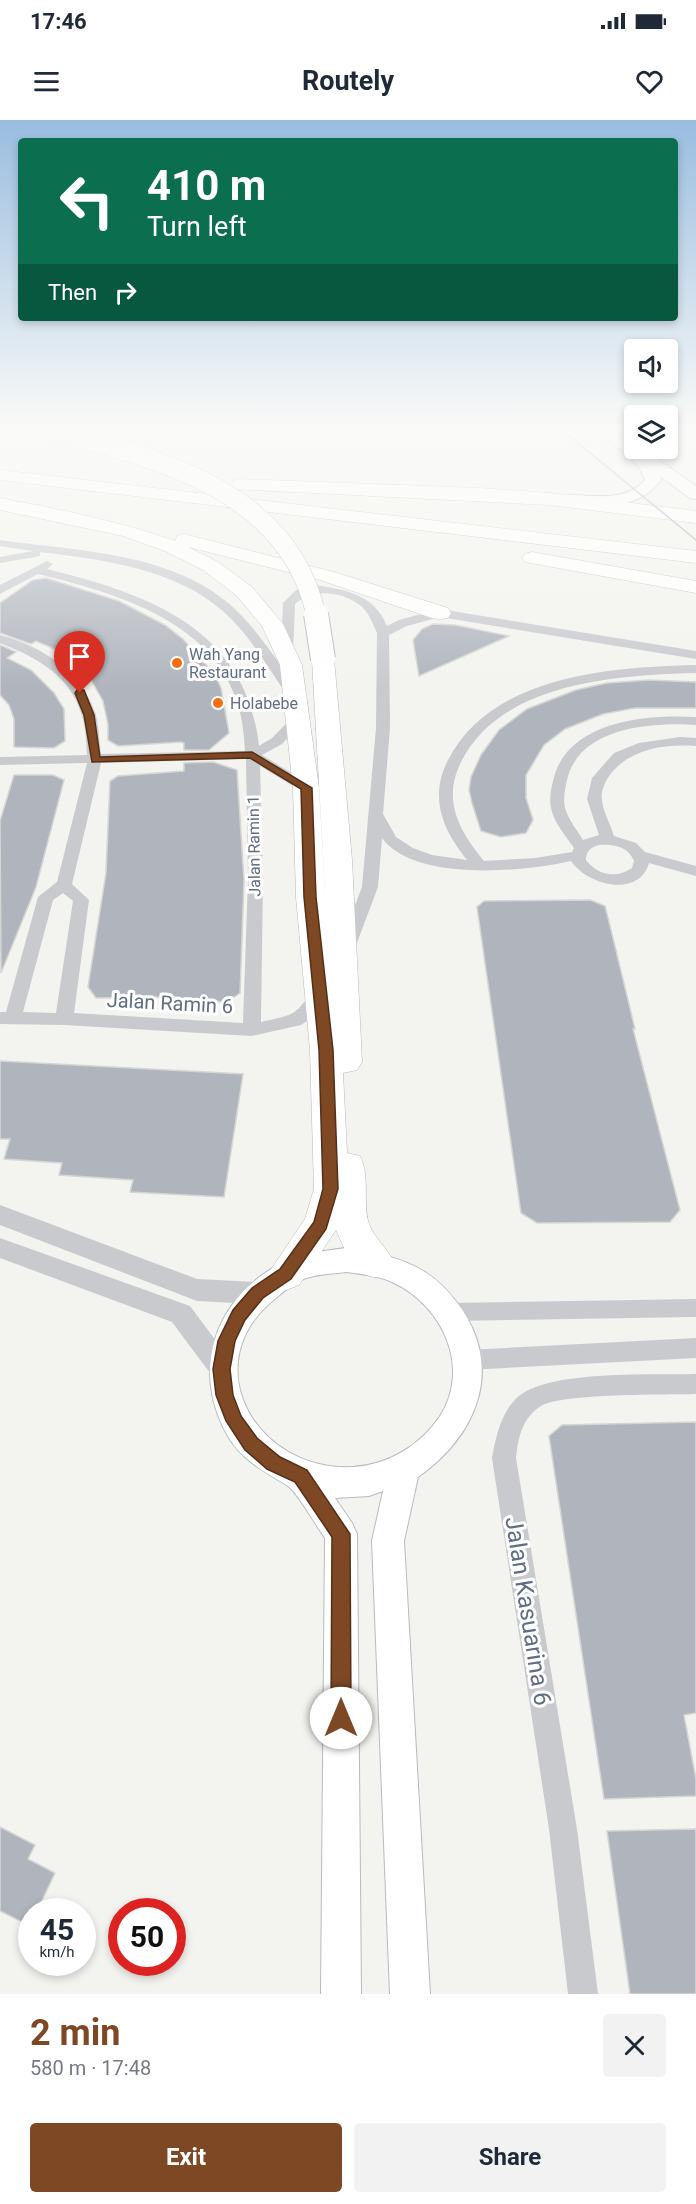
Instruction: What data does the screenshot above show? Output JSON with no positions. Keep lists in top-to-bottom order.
{
  "streets": {
    "street": ["Jalan Ramin 1", "Jalan Ramin 6", "Jalan Kasuarina 6"]
  },
  "crossings": [
    ["Jalan Ramin 1", "Jalan Ramin 6"]
  ],
  "places": ["Wah Yang Restaurant", "Holabebe"],
  "page": {
    "status": "17:46",
    "header": "Routely",
    "turn": ["410 m", "Turn left"],
    "then": "Then",
    "speed": "45 km/h",
    "limit": "50",
    "heading": ["2 min", "580 m · 17:48"],
    "buttons": ["Exit", "Share"]
  }
}
